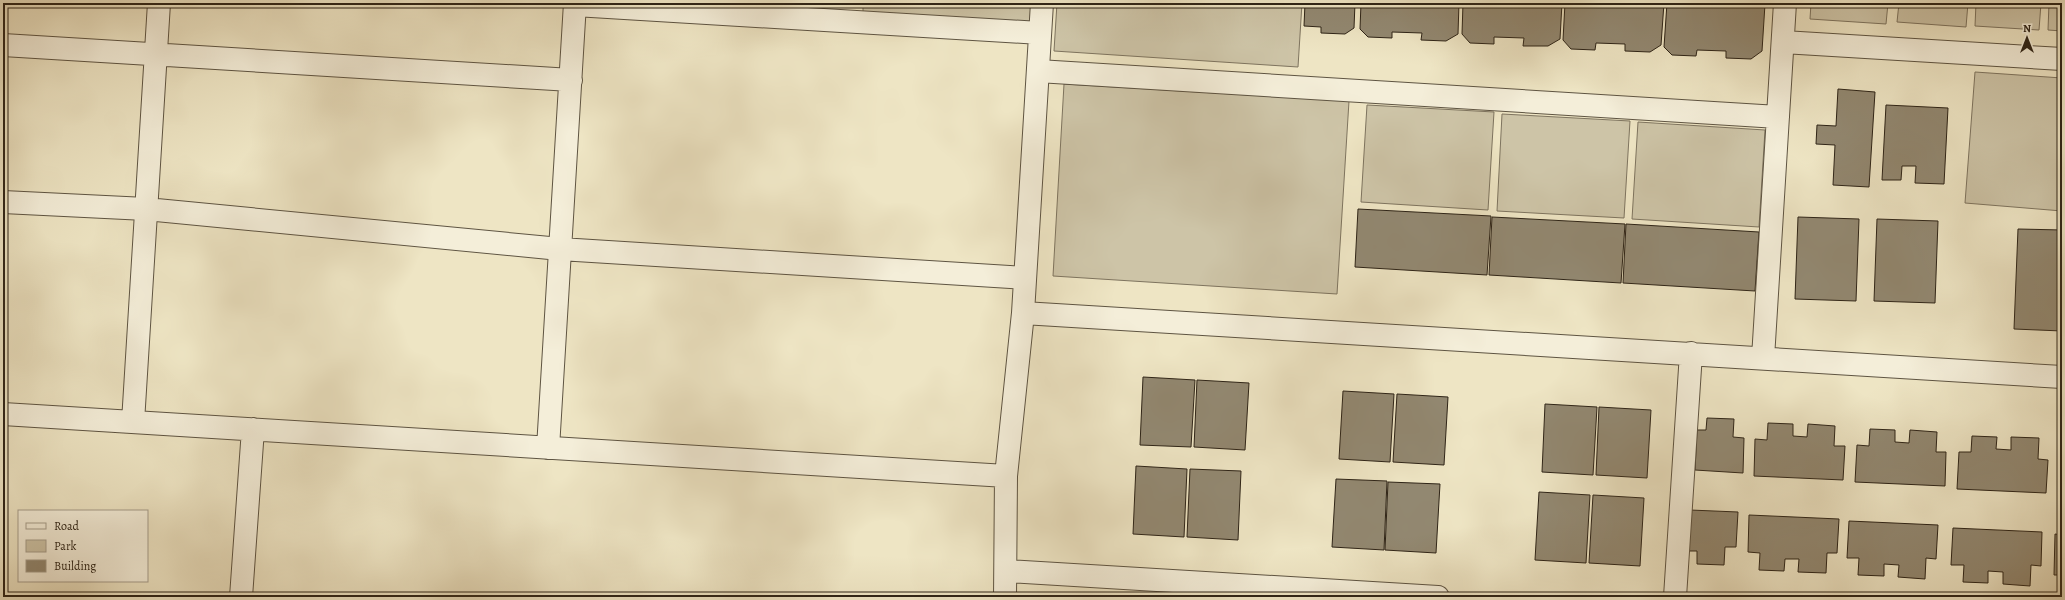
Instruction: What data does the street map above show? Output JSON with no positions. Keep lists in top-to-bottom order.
{
  "legend": ["Road", "Park", "Building"],
  "north": "top"
}
